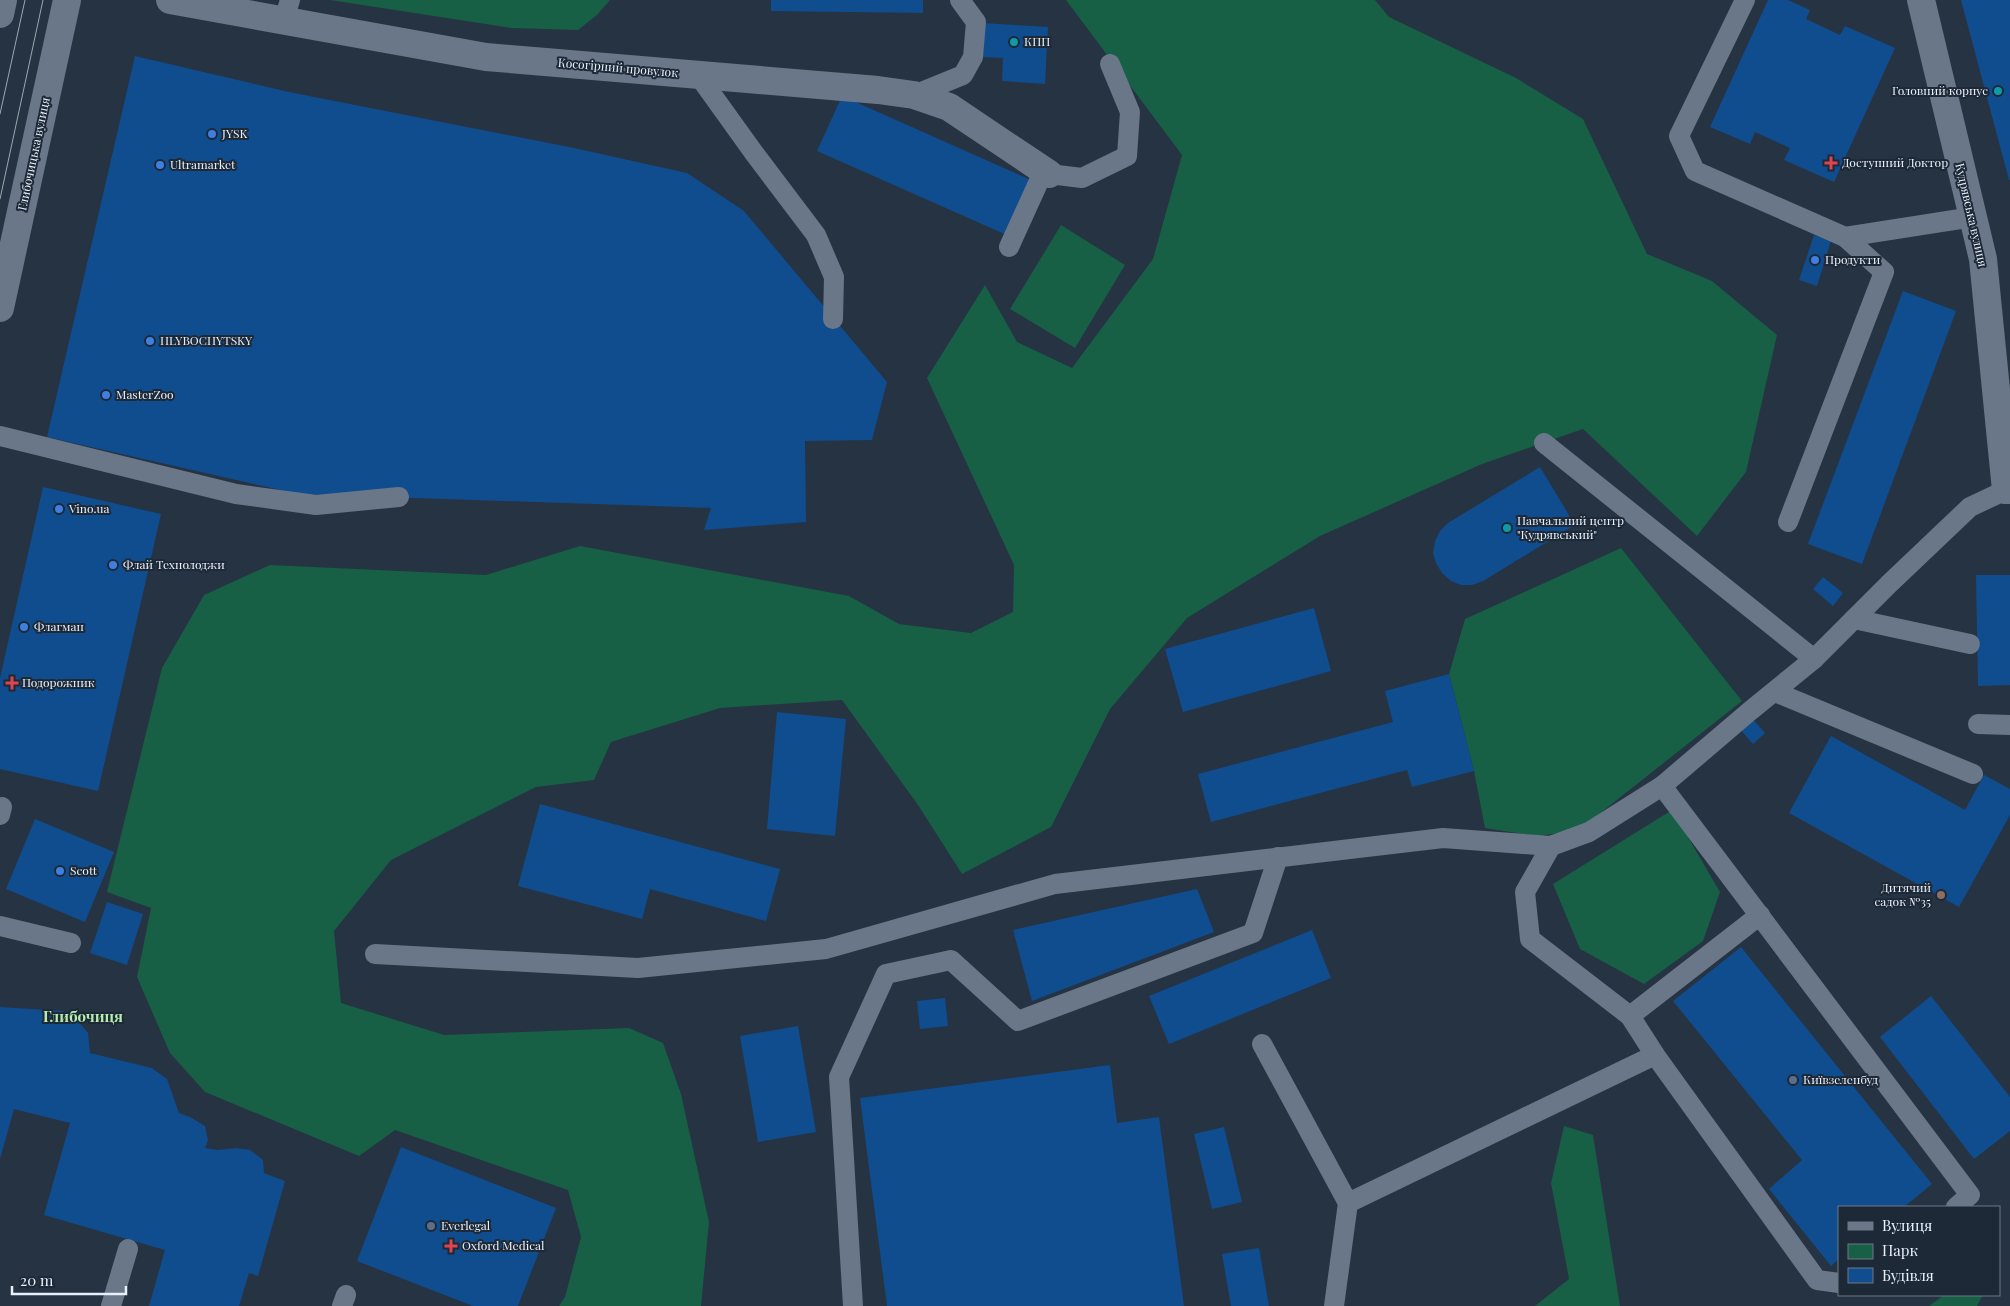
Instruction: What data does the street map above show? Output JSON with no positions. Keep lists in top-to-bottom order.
{
  "streets": {
    "street": ["Косогірний провулок", "Глибочицька вулиця", "Кудрявська вулиця"]
  },
  "districts": ["Глибочиця"],
  "places": {
    "other": [
      "КПП",
      "Головний корпус",
      "JYSK",
      "Ultramarket",
      "Продукти",
      "HLYBOCHYTSKY",
      "MasterZoo",
      "Vino.ua",
      "Навчальний центр \"Кудрявський\"",
      "Флай Технолоджи",
      "Флагман",
      "Scott",
      "Дитячий садок №35",
      "Київзеленбуд",
      "Everlegal"
    ],
    "health": ["Доступний Доктор", "Подорожник", "Oxford Medical"]
  },
  "legend": ["Вулиця", "Парк", "Будівля"],
  "scale_bar": "20 m"
}
